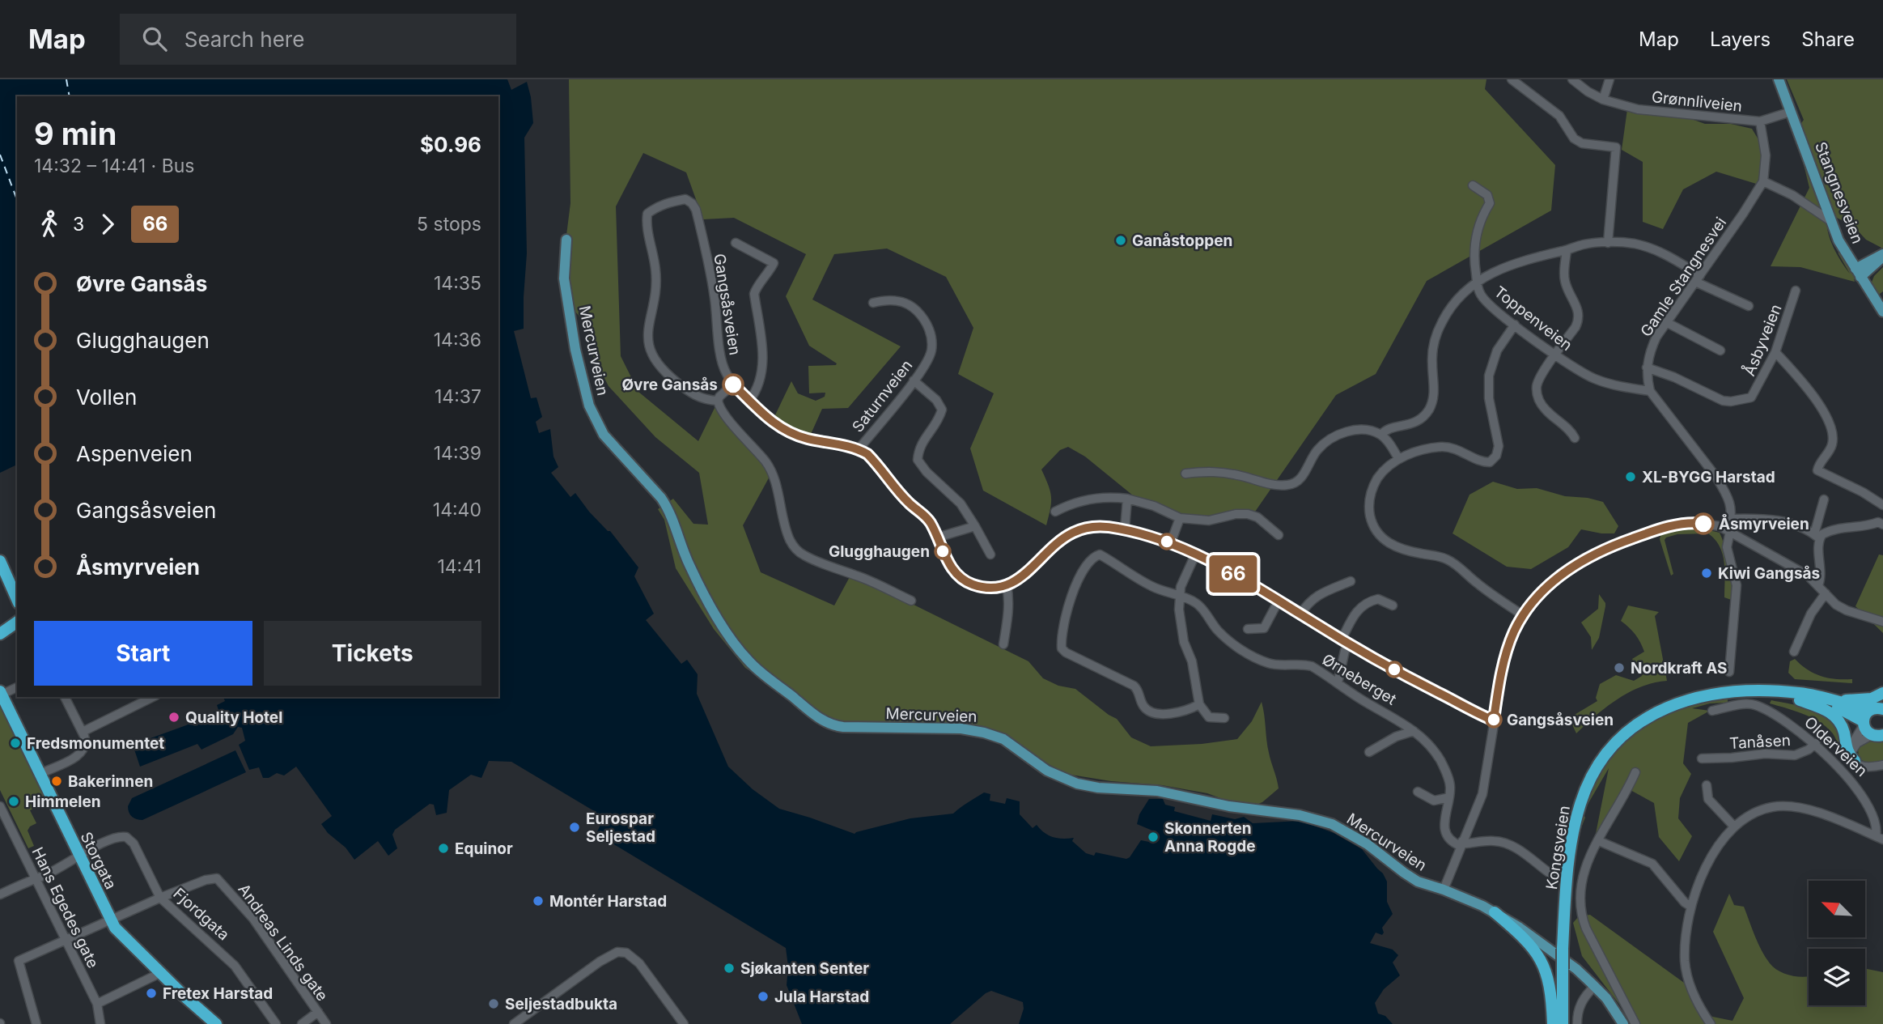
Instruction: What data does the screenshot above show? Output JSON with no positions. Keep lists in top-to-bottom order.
{
  "streets": {
    "highway": ["Kongsveien", "Storgata"],
    "main road": ["Stangnesveien", "Mercurveien"],
    "street": [
      "Grønnliveien",
      "Gamle Stangnesvei",
      "Gangsåsveien",
      "Toppenveien",
      "Åsbyveien",
      "Saturnveien",
      "Ørneberget",
      "Tanåsen",
      "Olderveien",
      "Hans Egedes gate",
      "Fjordgata",
      "Andreas Linds gate"
    ]
  },
  "crossings": [
    ["Grønnliveien", "Stangnesveien"],
    ["Grønnliveien", "Gamle Stangnesvei"],
    ["Gamle Stangnesvei", "Toppenveien"],
    ["Gamle Stangnesvei", "Åsbyveien"],
    ["Gangsåsveien", "Saturnveien"],
    ["Tanåsen", "Olderveien"],
    ["Storgata", "Fjordgata"],
    ["Fjordgata", "Andreas Linds gate"]
  ],
  "places": [
    "Ganåstoppen",
    "Øvre Gansås",
    "XL-BYGG Harstad",
    "Åsmyrveien",
    "Glugghaugen",
    "Kiwi Gangsås",
    "Nordkraft AS",
    "Quality Hotel",
    "Gangsåsveien",
    "Fredsmonumentet",
    "Bakerinnen",
    "Himmelen",
    "Eurospar Seljestad",
    "Skonnerten Anna Rogde",
    "Equinor",
    "Montér Harstad",
    "Sjøkanten Senter",
    "Fretex Harstad",
    "Jula Harstad",
    "Seljestadbukta"
  ],
  "lines": ["bus line 66"],
  "north": "top left",
  "page": {
    "header": "Map",
    "search": "Search here",
    "nav": ["Map", "Layers", "Share"],
    "on_map": "66",
    "heading": ["9 min", "14:32 – 14:41 · Bus", "$0.96"],
    "legs": ["3", "66", "5 stops"],
    "list": [
      {
        "name": "Øvre Gansås",
        "value": "14:35"
      },
      {
        "name": "Glugghaugen",
        "value": "14:36"
      },
      {
        "name": "Vollen",
        "value": "14:37"
      },
      {
        "name": "Aspenveien",
        "value": "14:39"
      },
      {
        "name": "Gangsåsveien",
        "value": "14:40"
      },
      {
        "name": "Åsmyrveien",
        "value": "14:41"
      }
    ],
    "buttons": ["Start", "Tickets"]
  }
}
